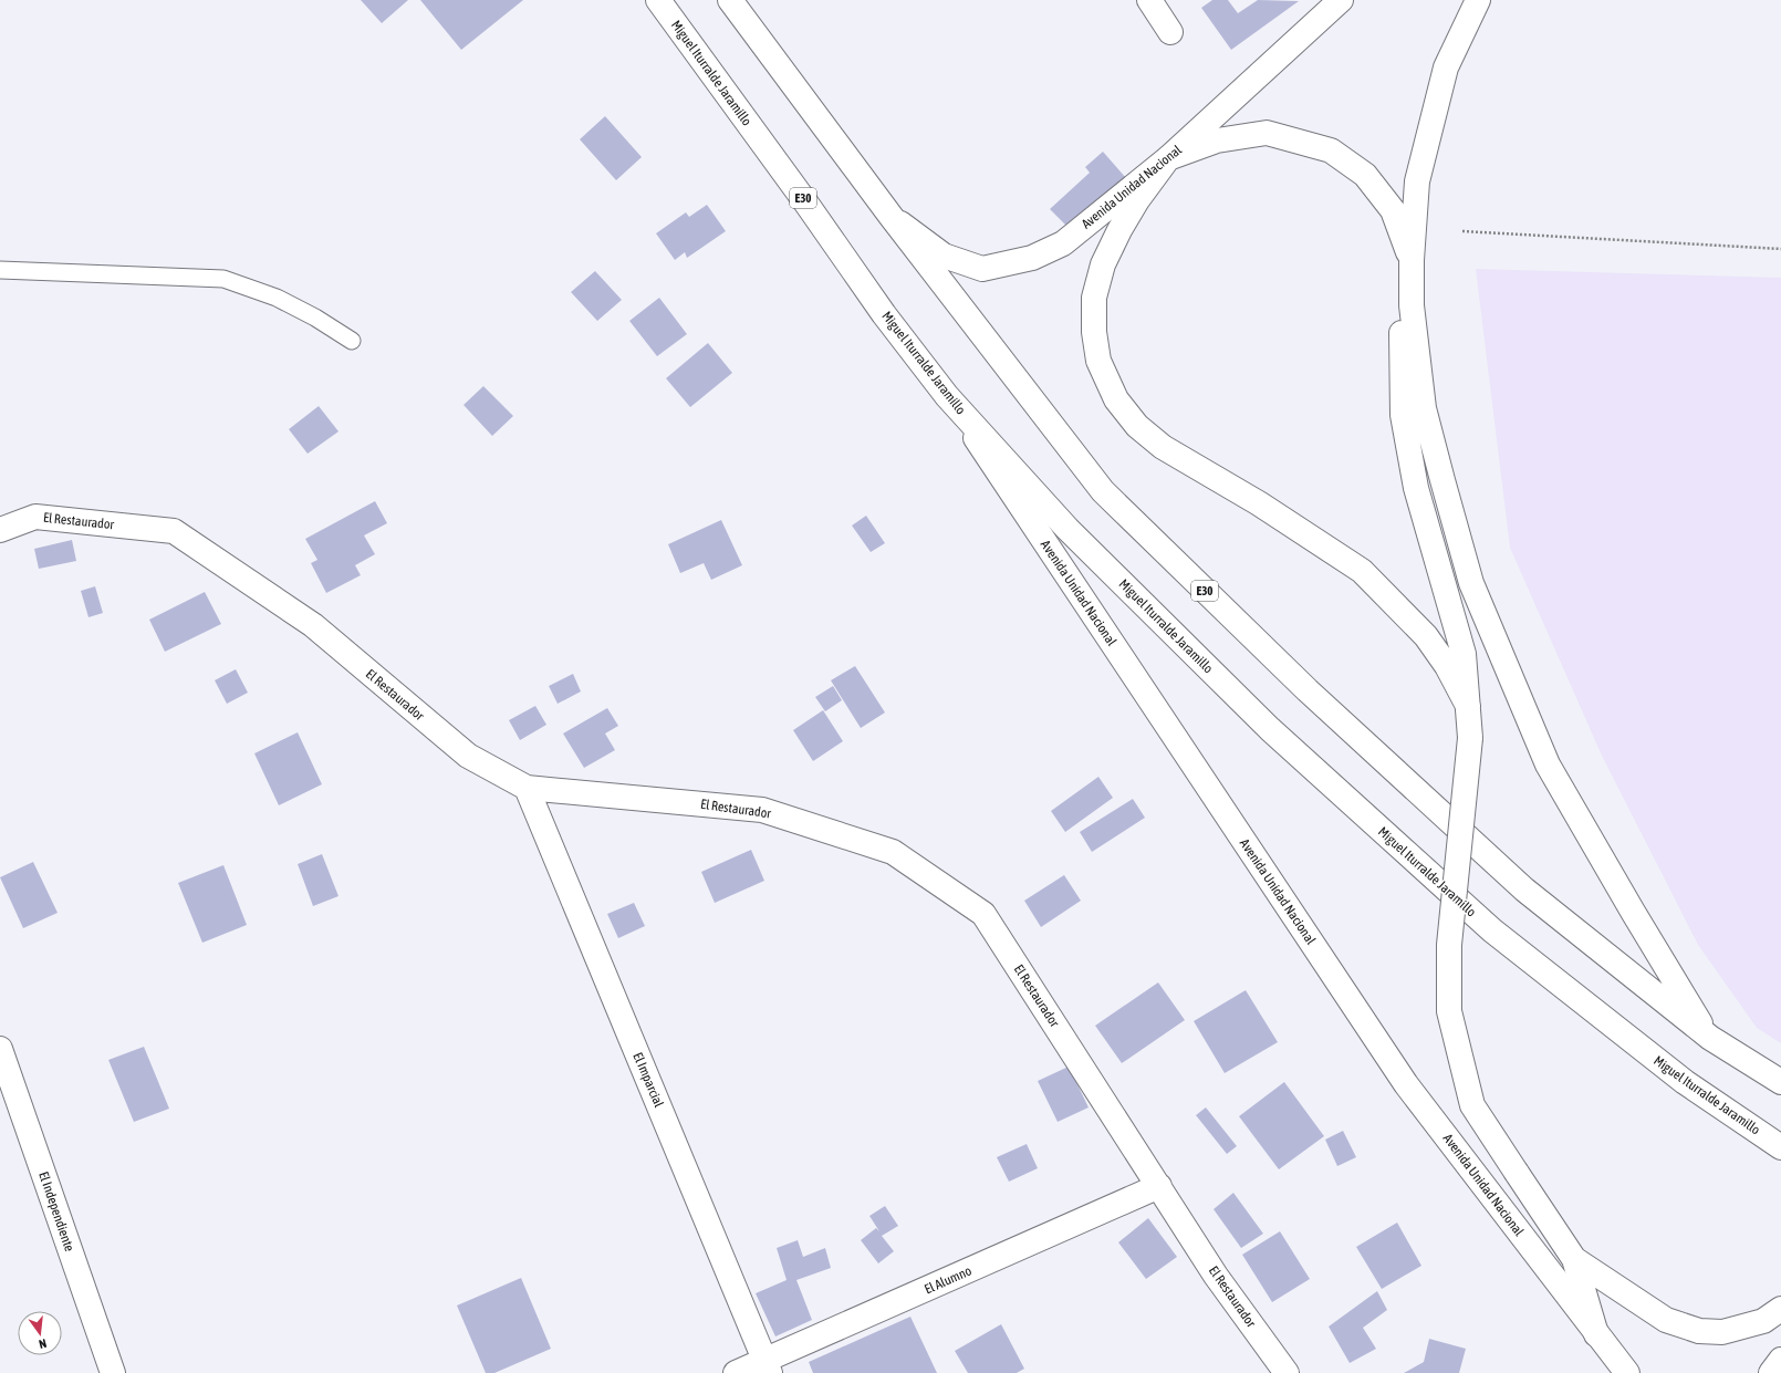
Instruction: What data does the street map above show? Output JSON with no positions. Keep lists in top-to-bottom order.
{
  "streets": {
    "main road": [
      "Miguel Iturralde Jaramillo",
      "Avenida Unidad Nacional",
      "E30",
      "El Restaurador",
      "El Imparcial",
      "El Independiente",
      "El Alumno"
    ]
  },
  "crossings": [
    ["Miguel Iturralde Jaramillo", "Avenida Unidad Nacional"],
    ["Avenida Unidad Nacional", "E30"],
    ["El Restaurador", "El Imparcial"],
    ["El Restaurador", "El Alumno"],
    ["El Imparcial", "El Alumno"]
  ],
  "north": "bottom"
}
